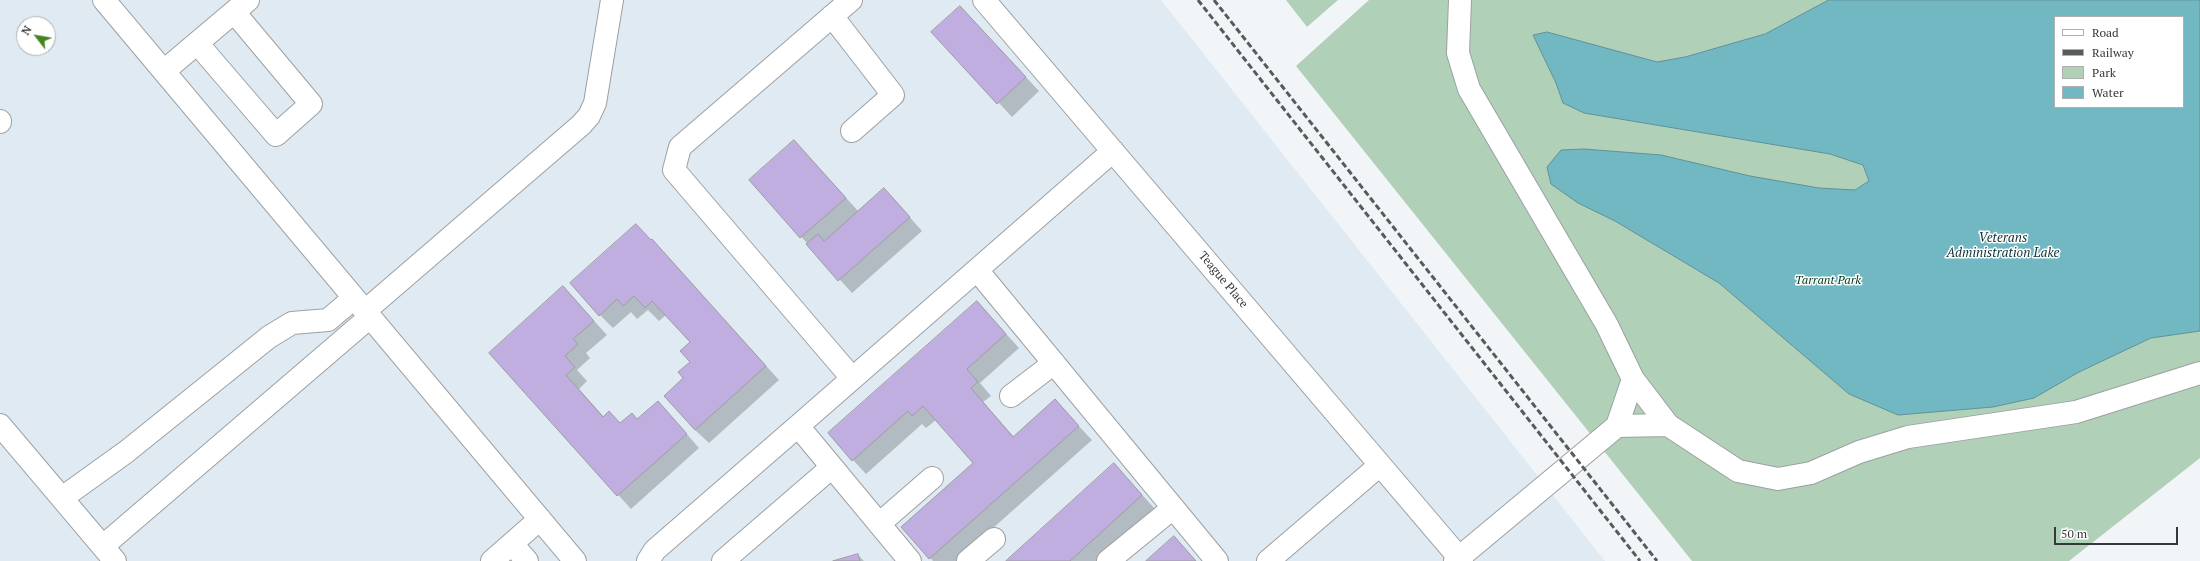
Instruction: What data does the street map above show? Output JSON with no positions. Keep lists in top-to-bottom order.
{
  "streets": {
    "lane": ["Teague Place"]
  },
  "water": ["Veterans Administration Lake"],
  "parks": ["Tarrant Park"],
  "legend": [
    "Road",
    "Railway",
    "Park",
    "Water"
  ],
  "scale_bar": "50 m",
  "north": "top left"
}
